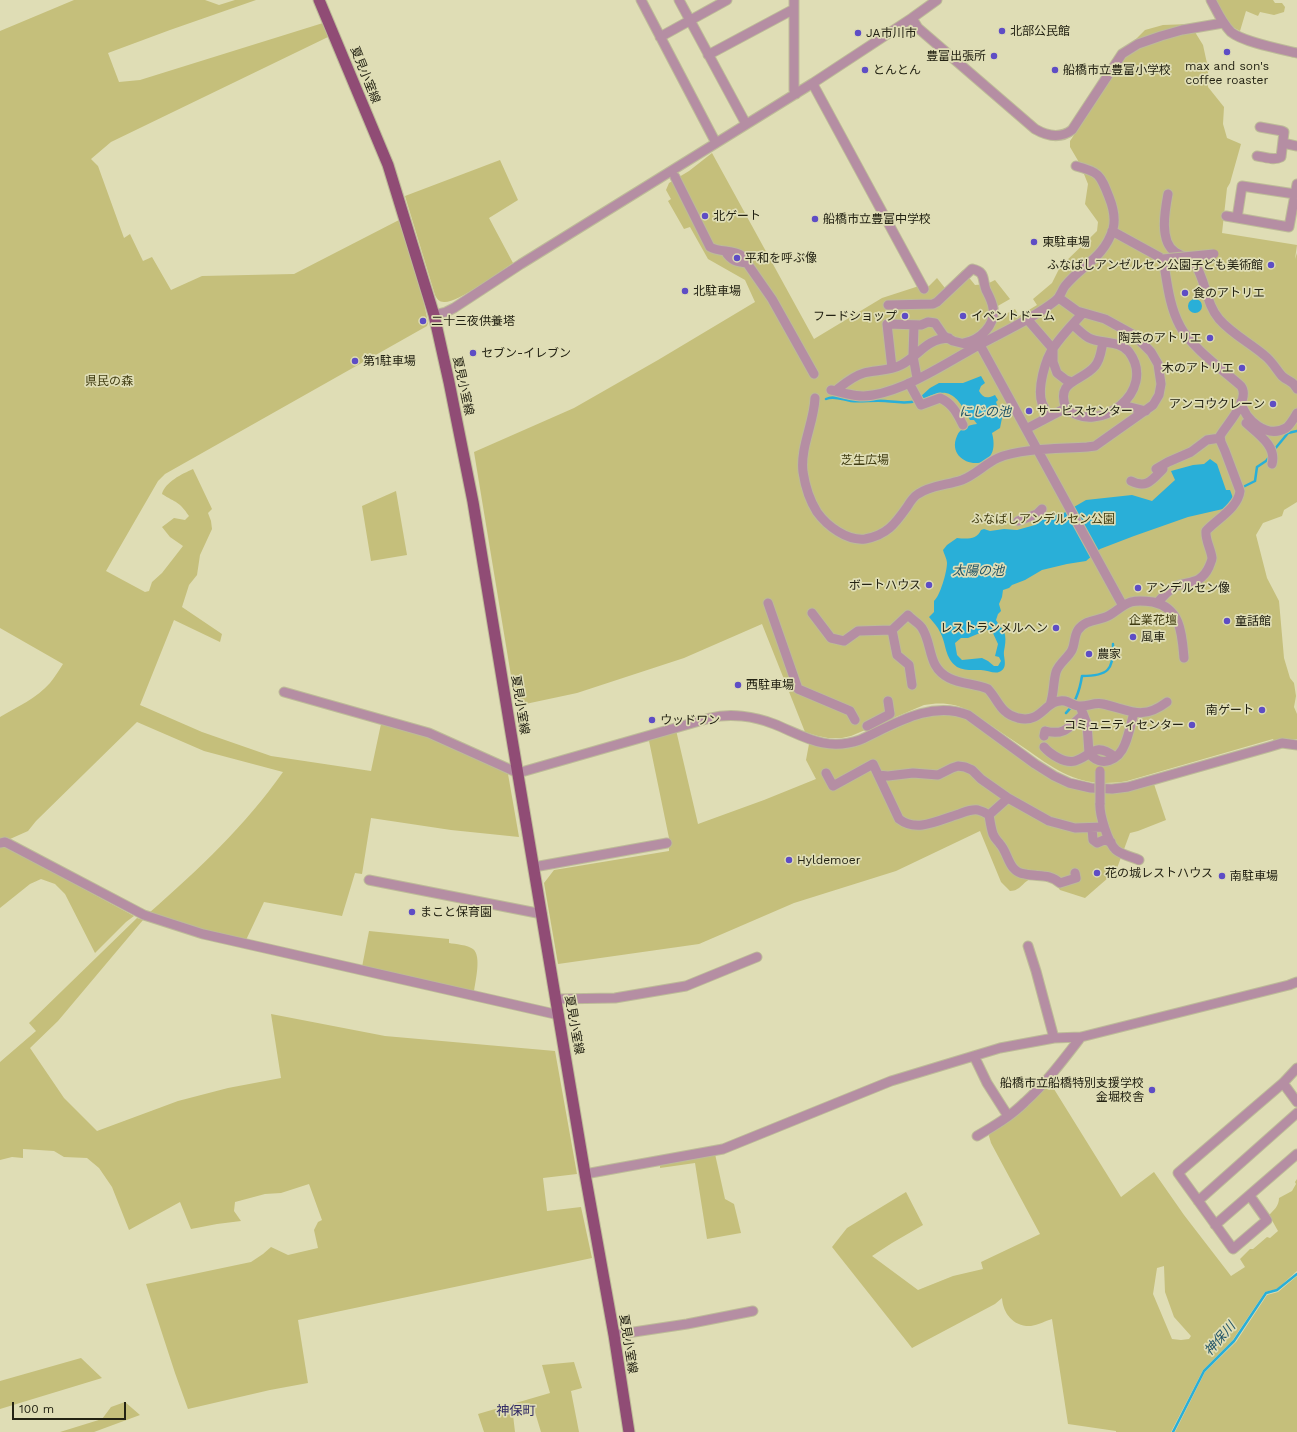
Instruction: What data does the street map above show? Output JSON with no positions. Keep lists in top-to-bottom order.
{
  "streets": {
    "main road": ["夏見小室線"]
  },
  "districts": ["神保町"],
  "water": ["にじの池", "太陽の池", "神保川"],
  "parks": [
    "県民の森",
    "芝生広場",
    "ふなばしアンデルセン公園",
    "企業花壇"
  ],
  "places": [
    "北部公民館",
    "JA市川市",
    "max and son's coffee roaster",
    "豊富出張所",
    "とんとん",
    "船橋市立豊富小学校",
    "北ゲート",
    "船橋市立豊富中学校",
    "東駐車場",
    "平和を呼ぶ像",
    "ふなばしアンゼルセン公園子ども美術館",
    "北駐車場",
    "食のアトリエ",
    "フードショップ",
    "イベントドーム",
    "二十三夜供養塔",
    "陶芸のアトリエ",
    "セブン-イレブン",
    "第1駐車場",
    "木のアトリエ",
    "アンコウクレーン",
    "サービスセンター",
    "ボートハウス",
    "アンデルセン像",
    "童話館",
    "レストランメルヘン",
    "風車",
    "農家",
    "西駐車場",
    "南ゲート",
    "ウッドワン",
    "コミュニティセンター",
    "Hyldemoer",
    "花の城レストハウス",
    "南駐車場",
    "まこと保育園",
    "船橋市立船橋特別支援学校 金堀校舎"
  ],
  "scale_bar": "100 m"
}
